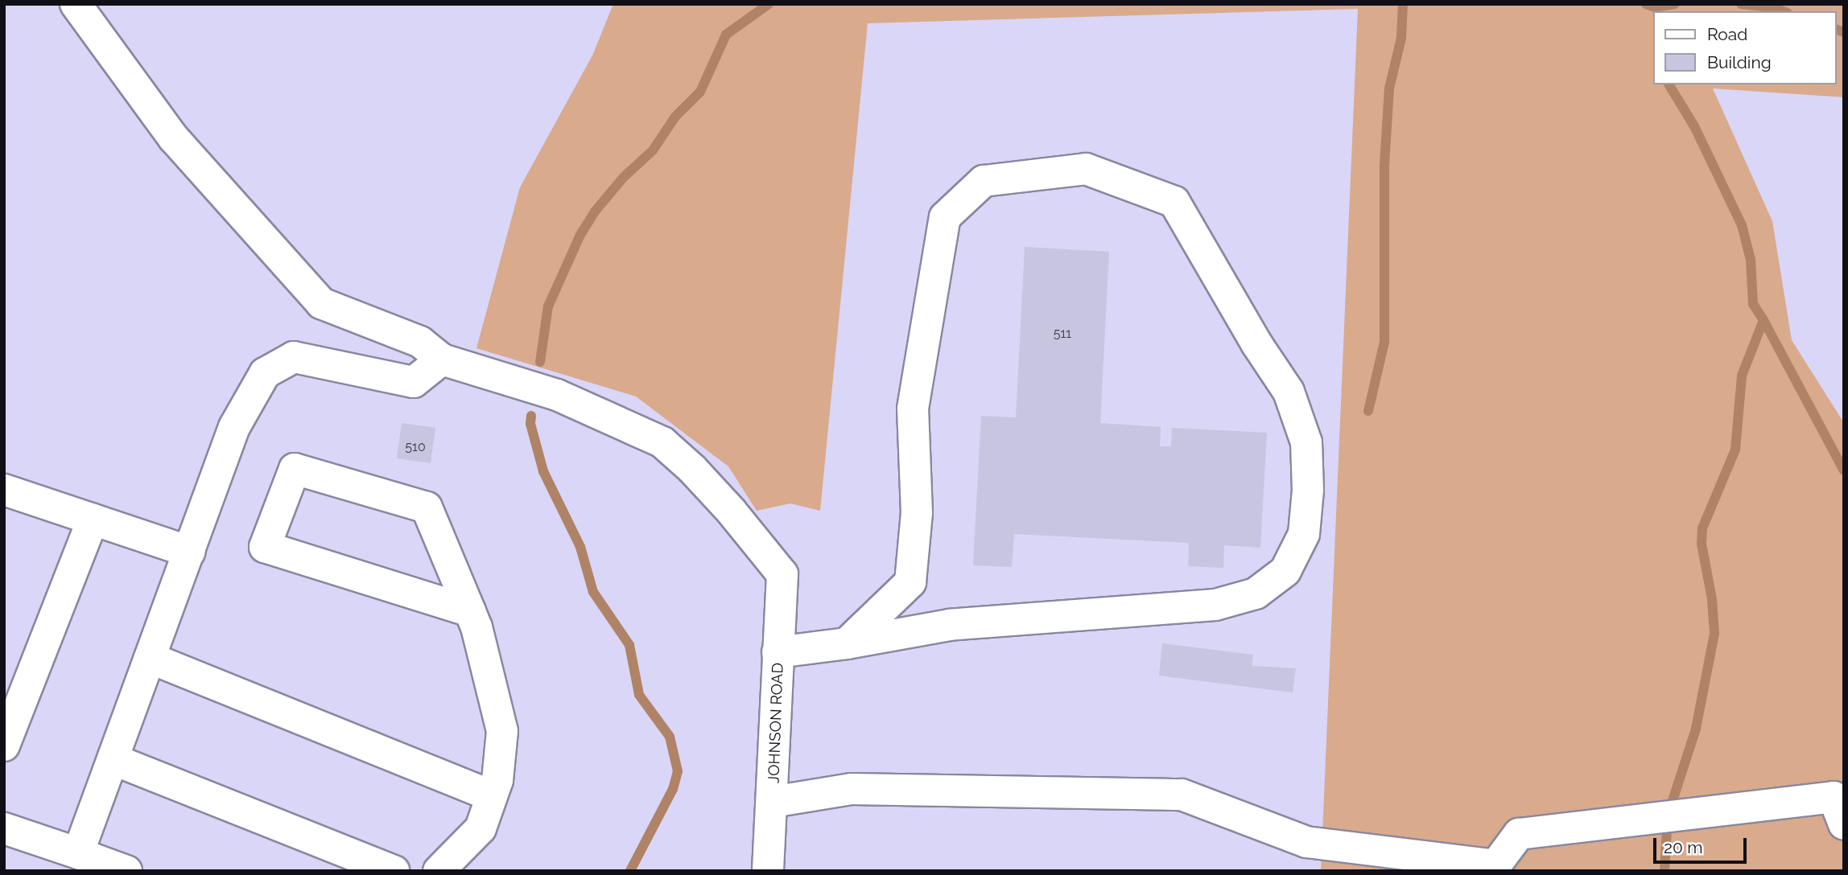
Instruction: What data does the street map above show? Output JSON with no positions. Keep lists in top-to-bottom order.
{
  "streets": {
    "street": ["JOHNSON ROAD"]
  },
  "house_numbers": ["511", "510"],
  "legend": ["Road", "Building"],
  "scale_bar": "20 m"
}
